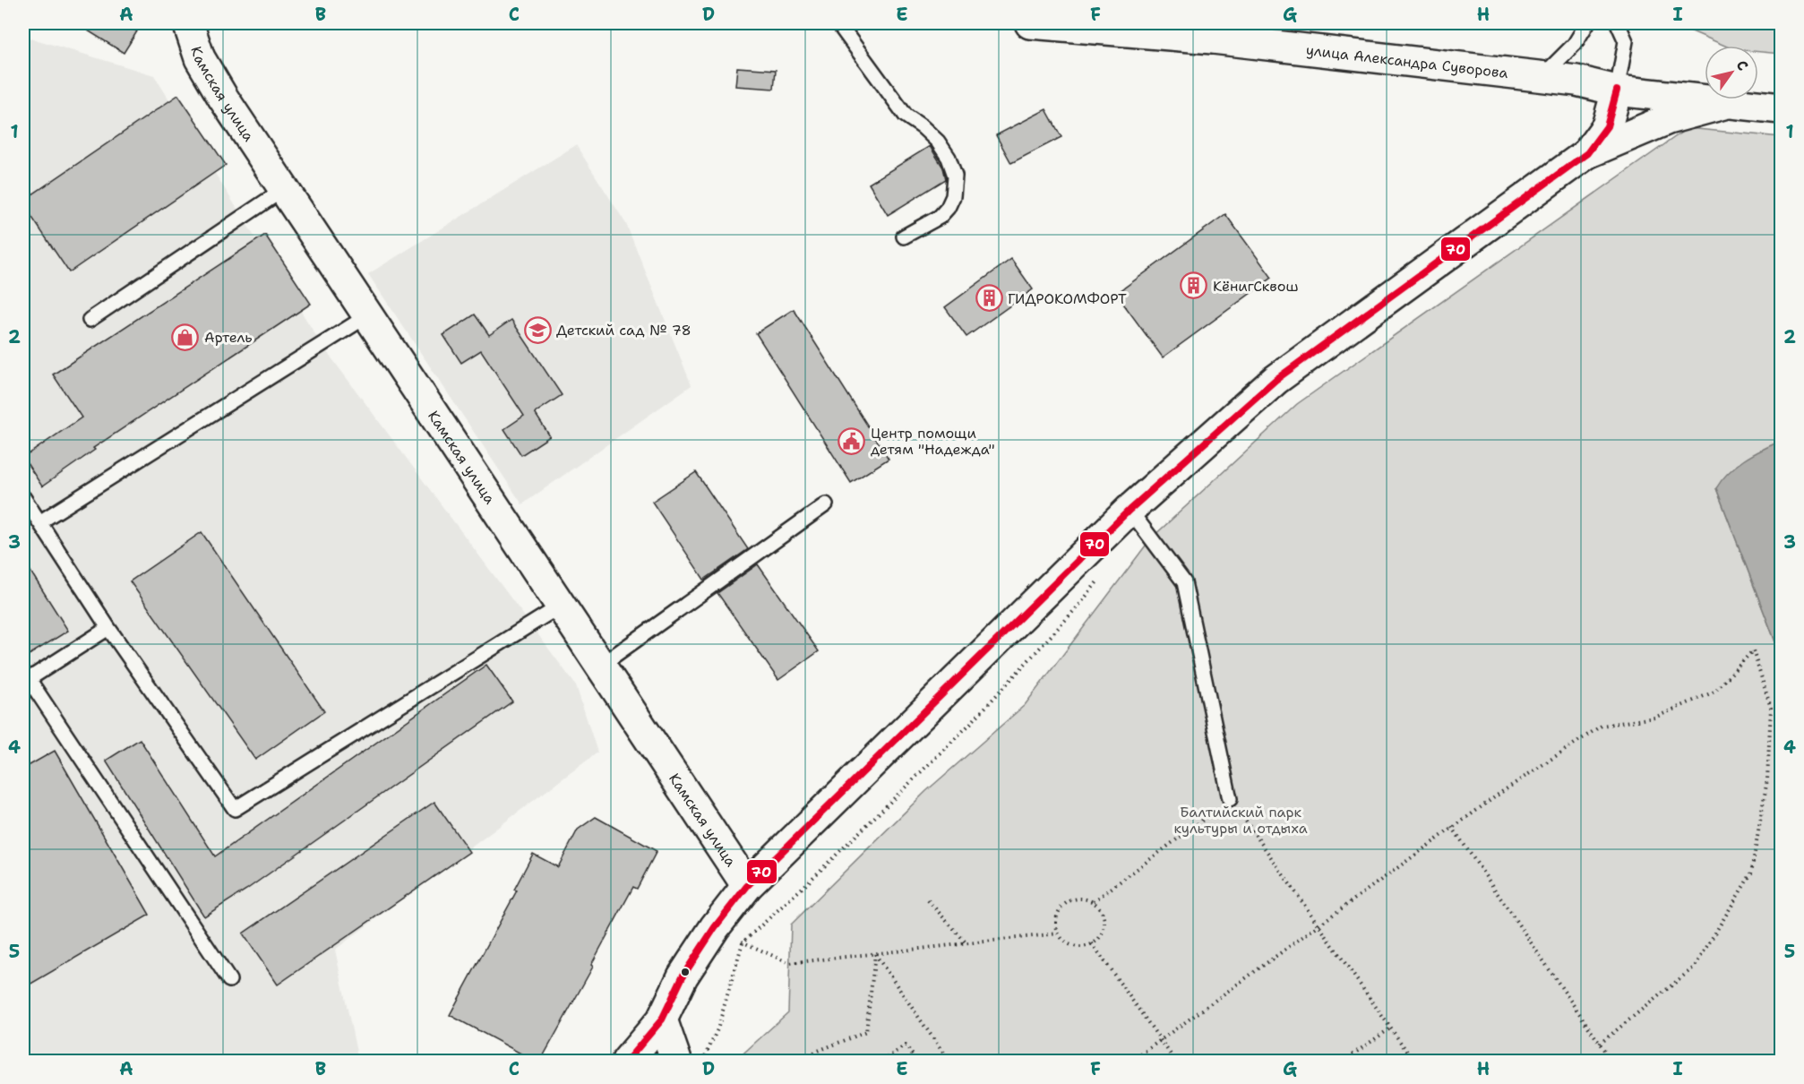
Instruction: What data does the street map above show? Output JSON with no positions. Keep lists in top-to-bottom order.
{
  "streets": {
    "main road": ["улица Александра Суворова", "Камская улица"]
  },
  "parks": ["Балтийский парк культуры и отдыха"],
  "places": {
    "building": ["КёнигСквош", "ГИДРОКОМФОРТ"],
    "school or university": ["Детский сад № 78"],
    "shop": ["Артель"],
    "public building": ["Центр помощи детям \"Надежда\""]
  },
  "lines": ["transit line 70"],
  "north": "top right",
  "grid": {
    "columns": [
      "A",
      "B",
      "C",
      "D",
      "E",
      "F",
      "G",
      "H",
      "I"
    ],
    "rows": [
      "1",
      "2",
      "3",
      "4",
      "5"
    ]
  }
}
